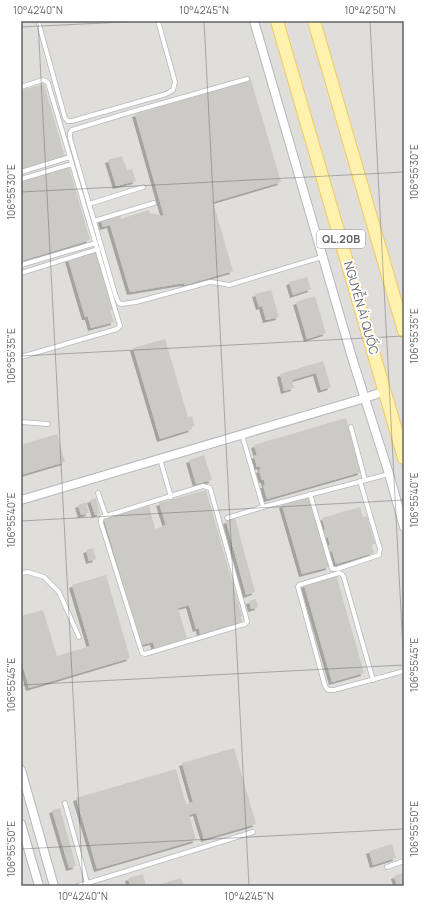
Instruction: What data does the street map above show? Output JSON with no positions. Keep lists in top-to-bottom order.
{
  "streets": {
    "main road": ["QL.20B", "NGUYỄN ÁI QUỐC"]
  },
  "coordinates": [
    "10°42'40\"N",
    "10°42'45\"N",
    "10°42'50\"N",
    "106°55'30\"E",
    "106°55'35\"E",
    "106°55'40\"E",
    "106°55'45\"E",
    "106°55'50\"E"
  ]
}
